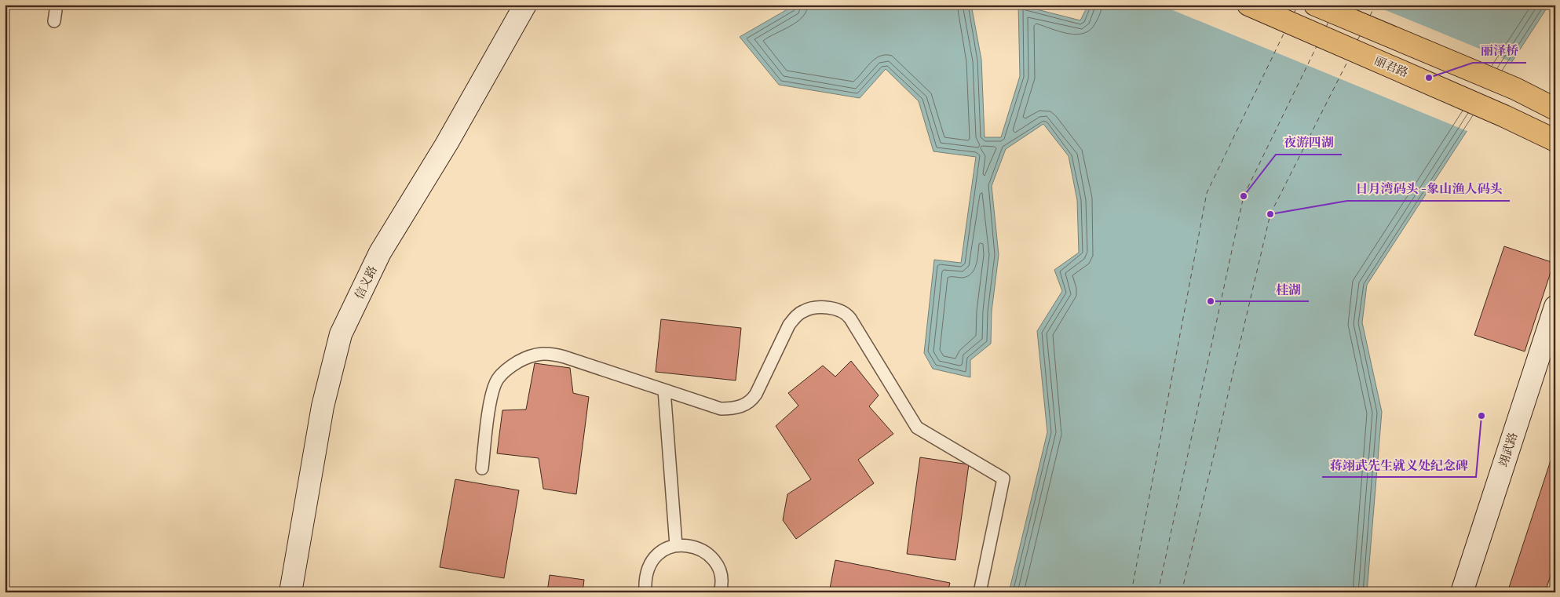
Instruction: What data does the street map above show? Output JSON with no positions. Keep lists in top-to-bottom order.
{
  "streets": {
    "main road": ["丽君路", "信义路", "翊武路"]
  },
  "places": [
    "丽泽桥",
    "夜游四湖",
    "日月湾码头 - 象山渔人码头",
    "桂湖",
    "蒋翊武先生就义处纪念碑"
  ]
}
